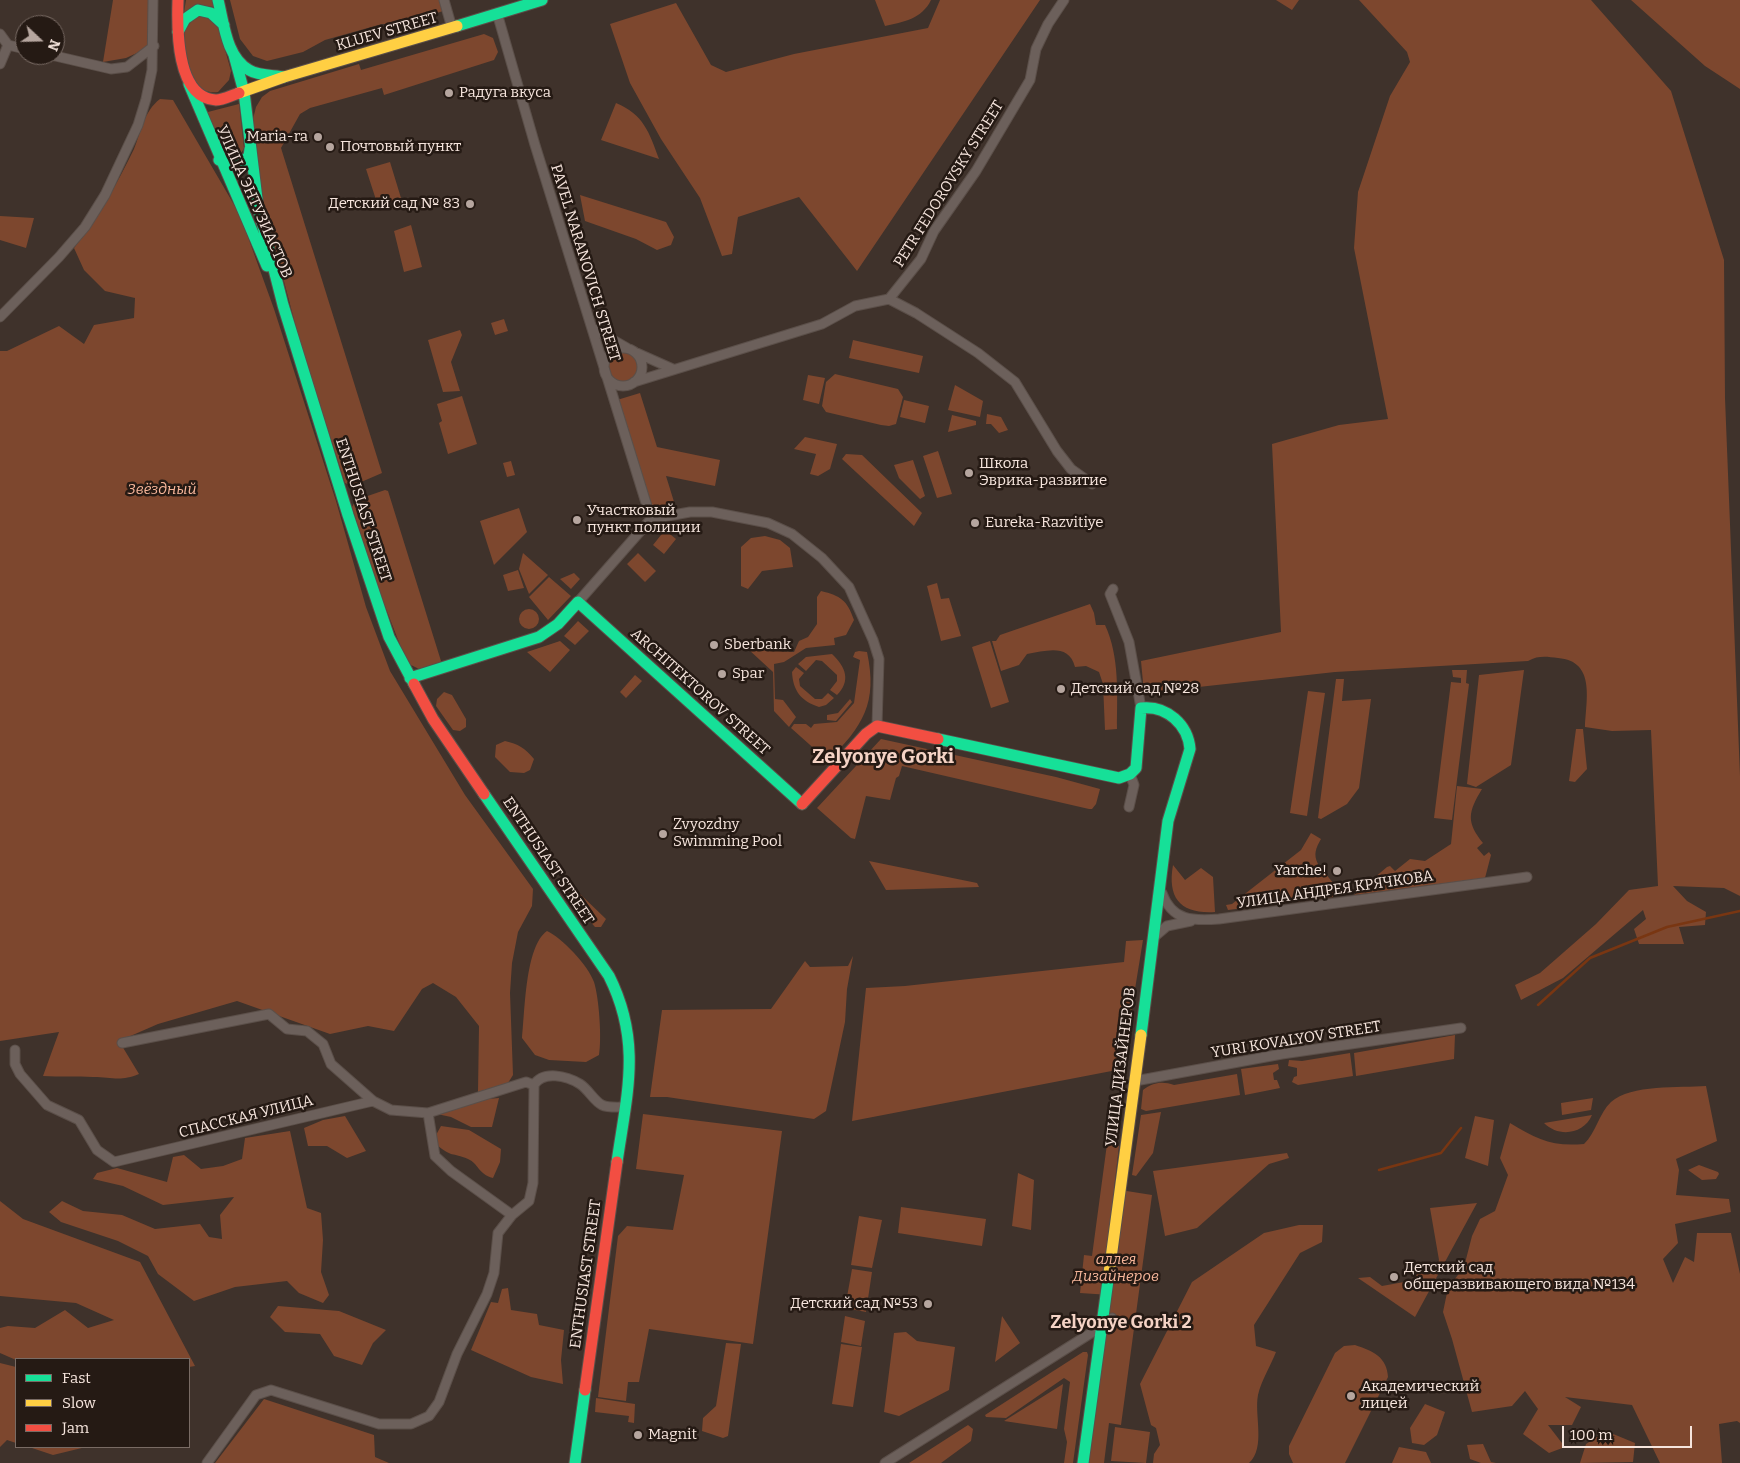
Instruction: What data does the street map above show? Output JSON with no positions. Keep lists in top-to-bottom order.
{
  "streets": {
    "main road": [
      "KLUEV STREET",
      "УЛИЦА ЭНТУЗИАСТОВ",
      "ENTHUSIAST STREET",
      "ARCHITEKTOROV STREET",
      "УЛИЦА ДИЗАЙНЕРОВ"
    ],
    "street": [
      "PETR FEDOROVSKY STREET",
      "PAVEL NARANOVICH STREET",
      "УЛИЦА АНДРЕЯ КРЯЧКОВА",
      "YURI KOVALYOV STREET",
      "СПАССКАЯ УЛИЦА"
    ]
  },
  "crossings": [
    ["KLUEV STREET", "УЛИЦА ЭНТУЗИАСТОВ"],
    ["KLUEV STREET", "PAVEL NARANOVICH STREET"],
    ["УЛИЦА ЭНТУЗИАСТОВ", "ENTHUSIAST STREET"],
    ["УЛИЦА АНДРЕЯ КРЯЧКОВА", "УЛИЦА ДИЗАЙНЕРОВ"],
    ["YURI KOVALYOV STREET", "УЛИЦА ДИЗАЙНЕРОВ"]
  ],
  "districts": ["Zelyonye Gorki", "Zelyonye Gorki 2"],
  "parks": ["Звёздный", "аллея Дизайнеров"],
  "places": [
    "Радуга вкуса",
    "Maria-ra",
    "Почтовый пункт",
    "Детский сад № 83",
    "Школа Эврика-развитие",
    "Участковый пункт полиции",
    "Eureka-Razvitiye",
    "Sberbank",
    "Spar",
    "Детский сад №28",
    "Zvyozdny Swimming Pool",
    "Yarche!",
    "Детский сад общеразвивающего вида №134",
    "Детский сад №53",
    "Академический лицей",
    "Magnit"
  ],
  "legend": ["Fast", "Slow", "Jam"],
  "scale_bar": "100 m",
  "north": "right"
}
